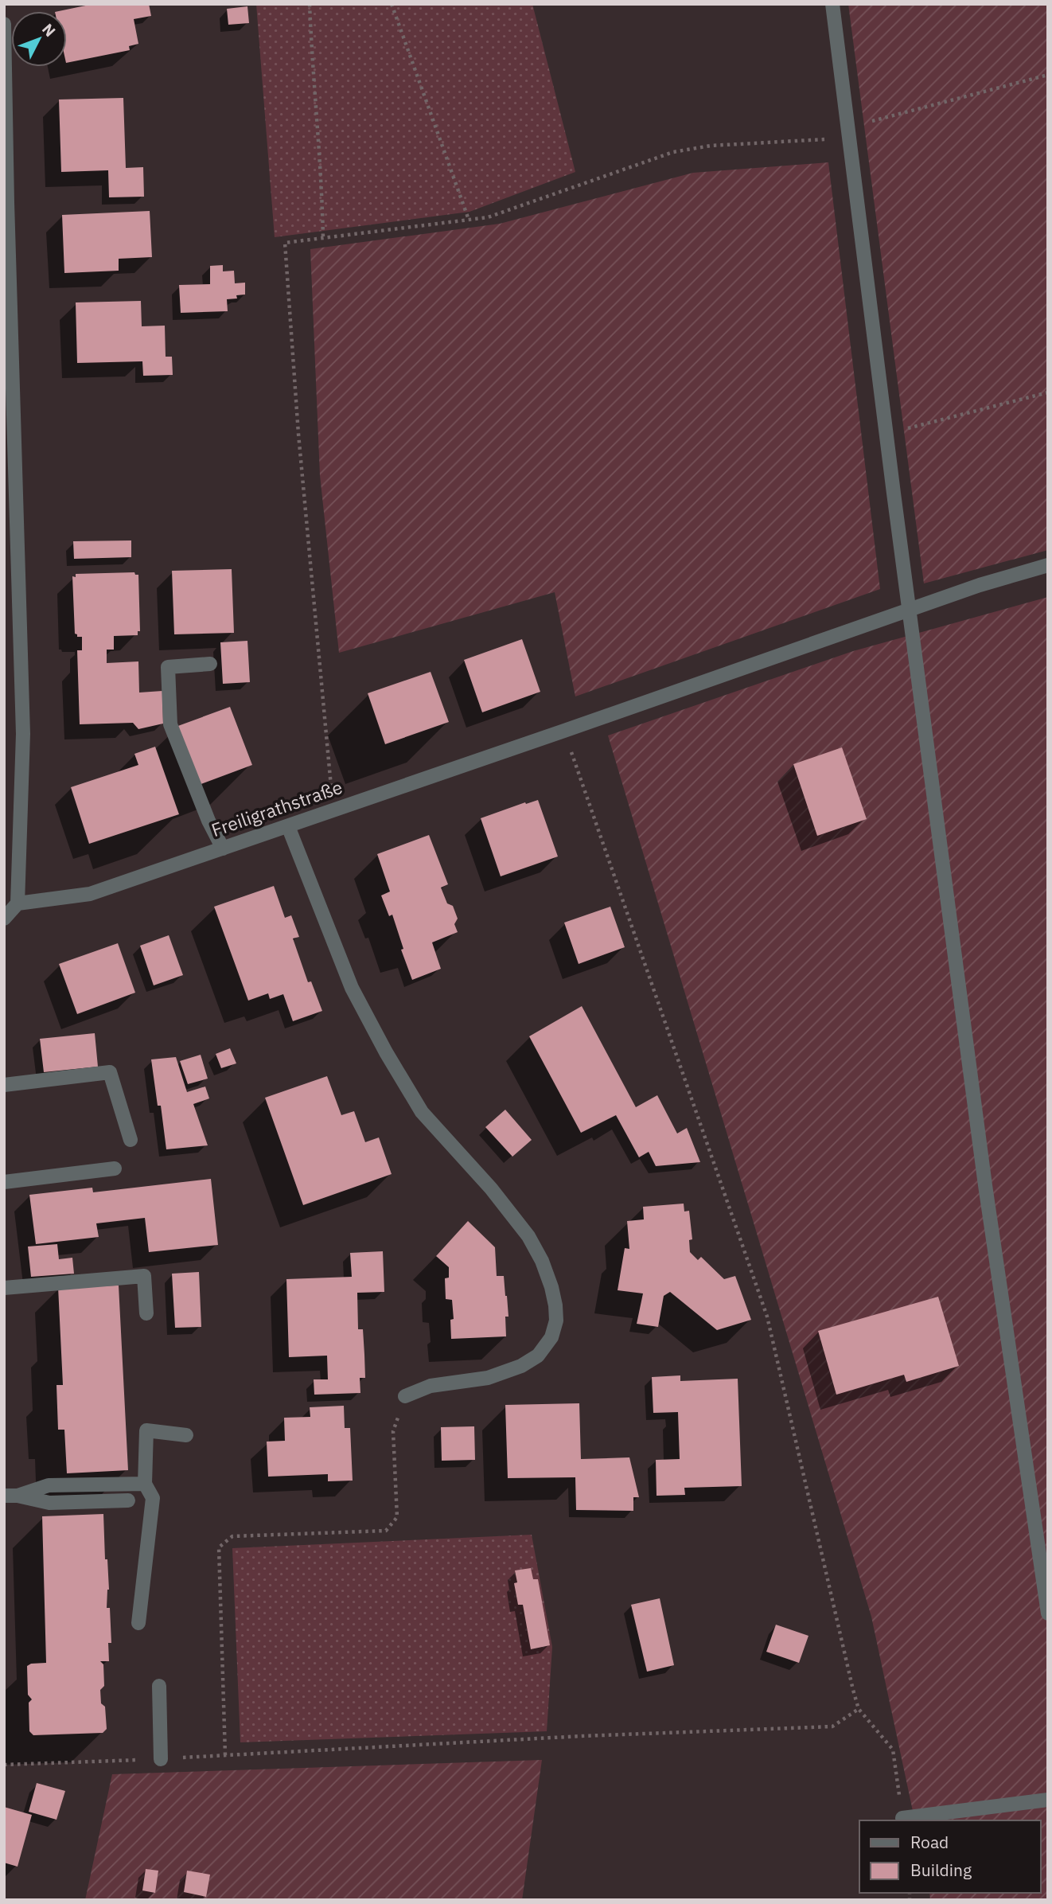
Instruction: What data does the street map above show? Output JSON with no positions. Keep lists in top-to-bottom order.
{
  "streets": {
    "street": ["Freiligrathstraße"]
  },
  "legend": ["Road", "Building"],
  "north": "top right"
}
